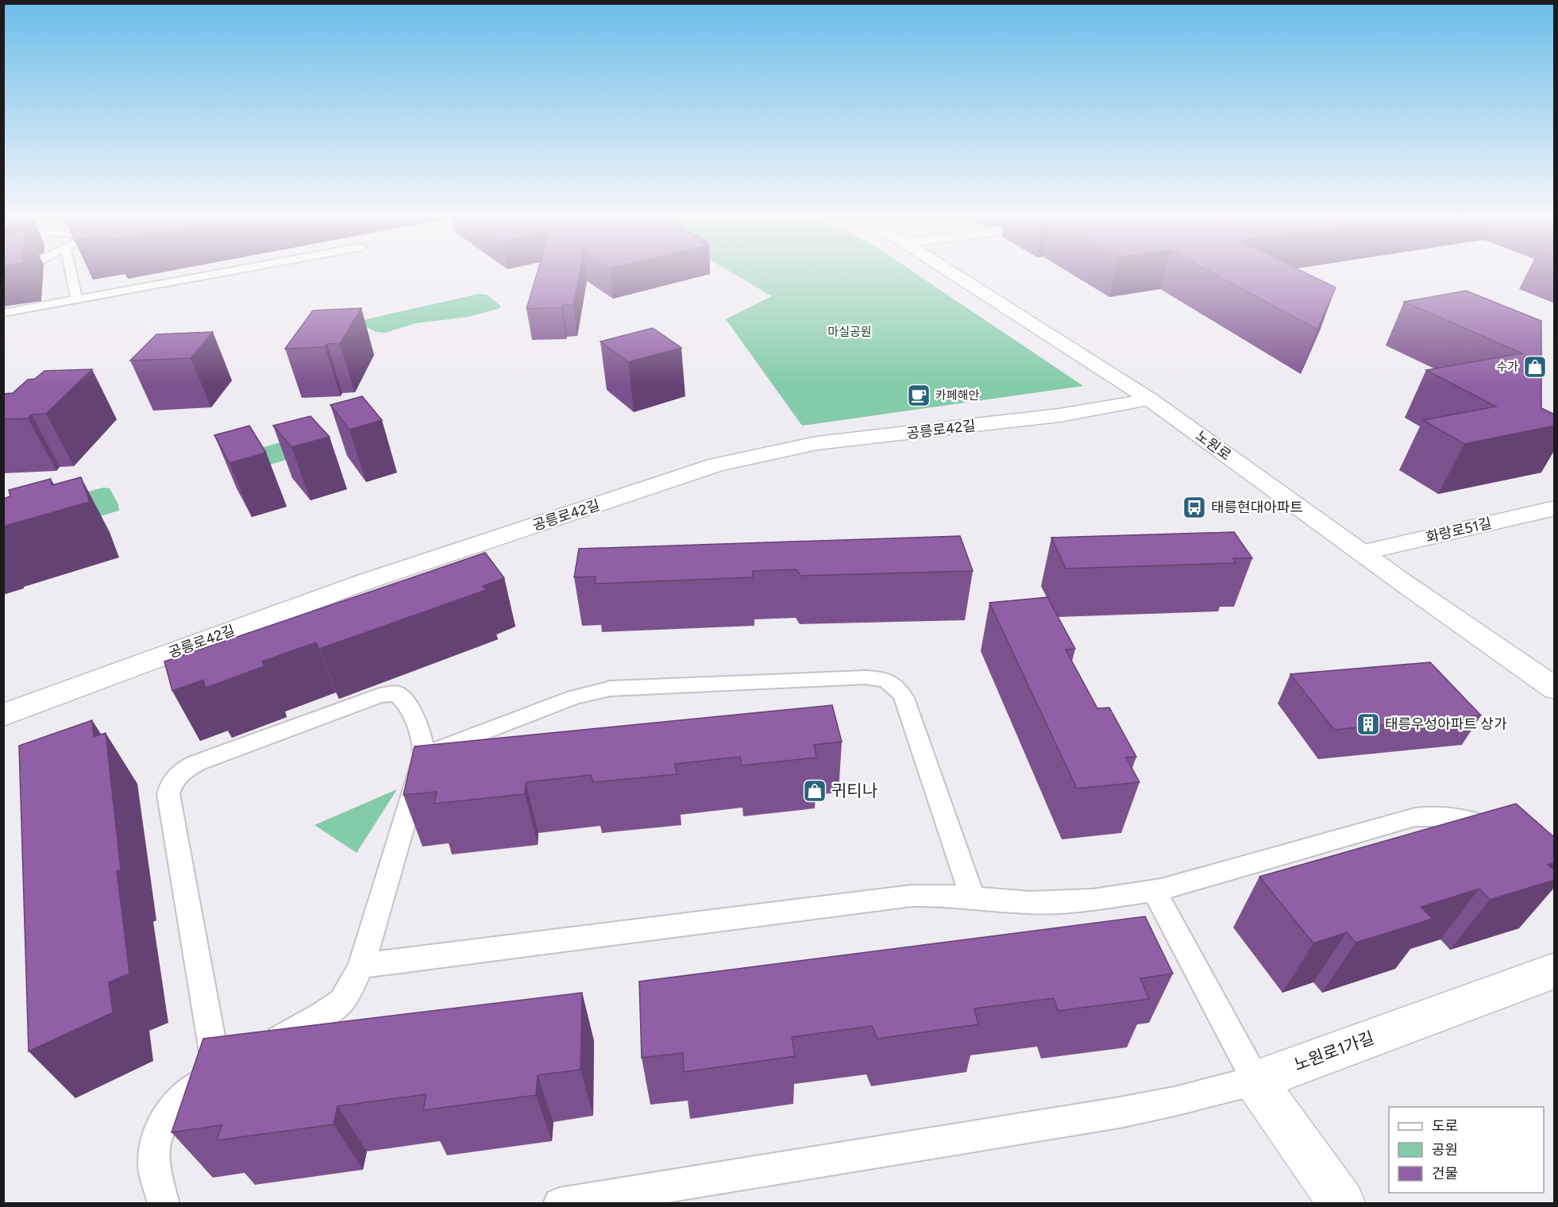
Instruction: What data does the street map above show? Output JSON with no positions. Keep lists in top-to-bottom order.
{
  "streets": {
    "street": [
      "공릉로42길",
      "노원로",
      "화랑로51길",
      "노원로1가길"
    ]
  },
  "crossings": [
    ["공릉로42길", "노원로"],
    ["노원로", "화랑로51길"]
  ],
  "parks": ["마실공원"],
  "places": {
    "shop": ["수가", "귀티나"],
    "cafe": ["카페해안"],
    "bus stop": ["태릉현대아파트"],
    "building": ["태릉우성아파트 상가"]
  },
  "legend": ["도로", "공원", "건물"]
}
